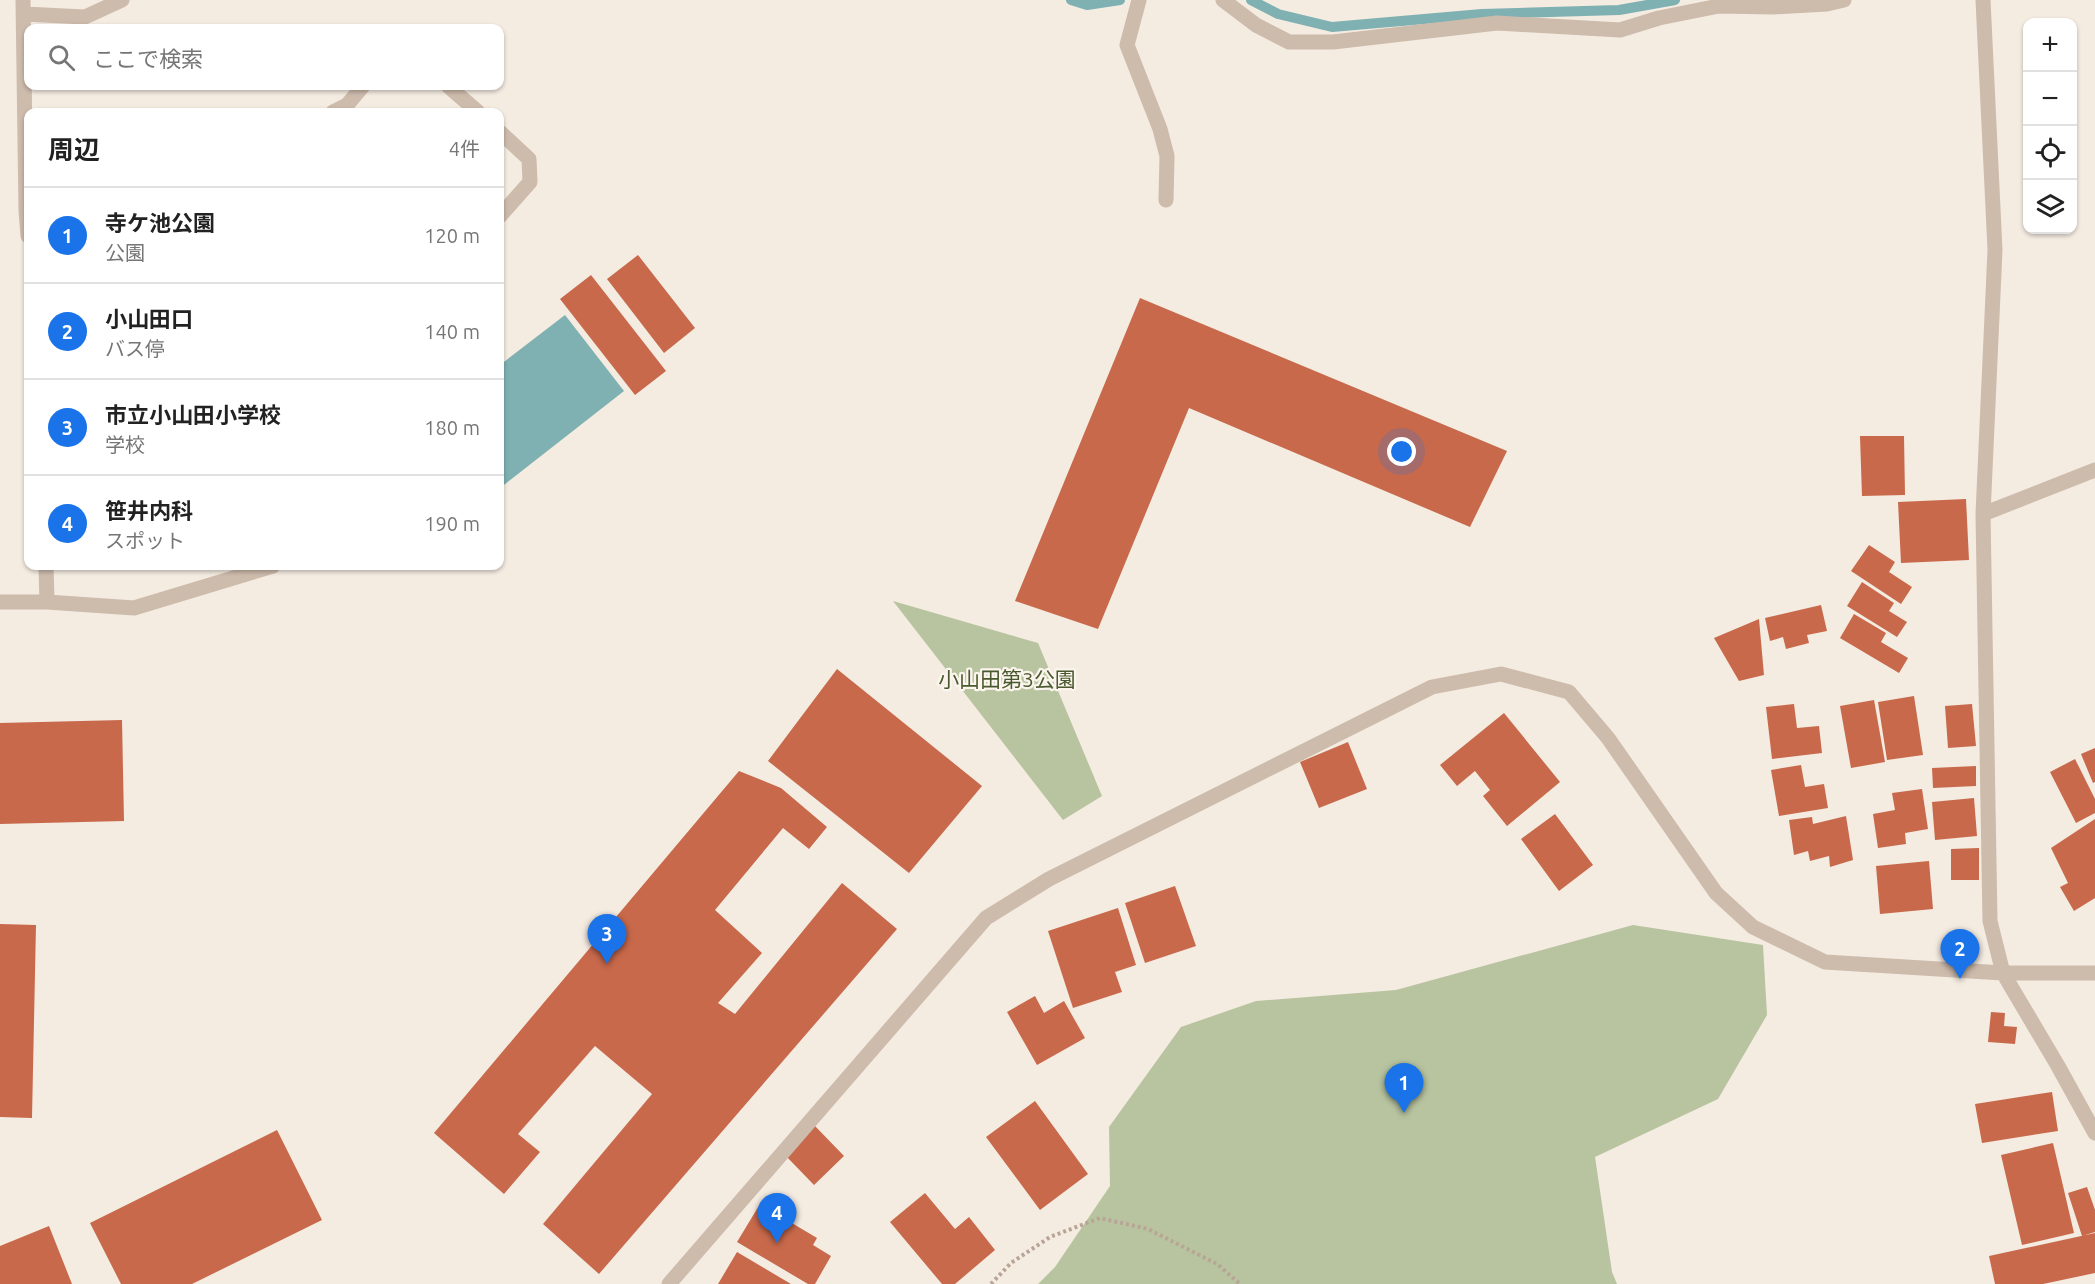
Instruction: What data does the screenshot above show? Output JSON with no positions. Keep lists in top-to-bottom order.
{
  "parks": ["小山田第3公園"],
  "page": {
    "map_buttons": ["+", "−"],
    "search": "ここで検索",
    "heading": ["周辺", "4件"],
    "list": [
      {
        "mark": "1",
        "name": "寺ケ池公園",
        "note": "公園",
        "value": "120 m"
      },
      {
        "mark": "2",
        "name": "小山田口",
        "note": "バス停",
        "value": "140 m"
      },
      {
        "mark": "3",
        "name": "市立小山田小学校",
        "note": "学校",
        "value": "180 m"
      },
      {
        "mark": "4",
        "name": "笹井内科",
        "note": "スポット",
        "value": "190 m"
      }
    ],
    "pins": [
      "3",
      "2",
      "1",
      "4"
    ]
  }
}
